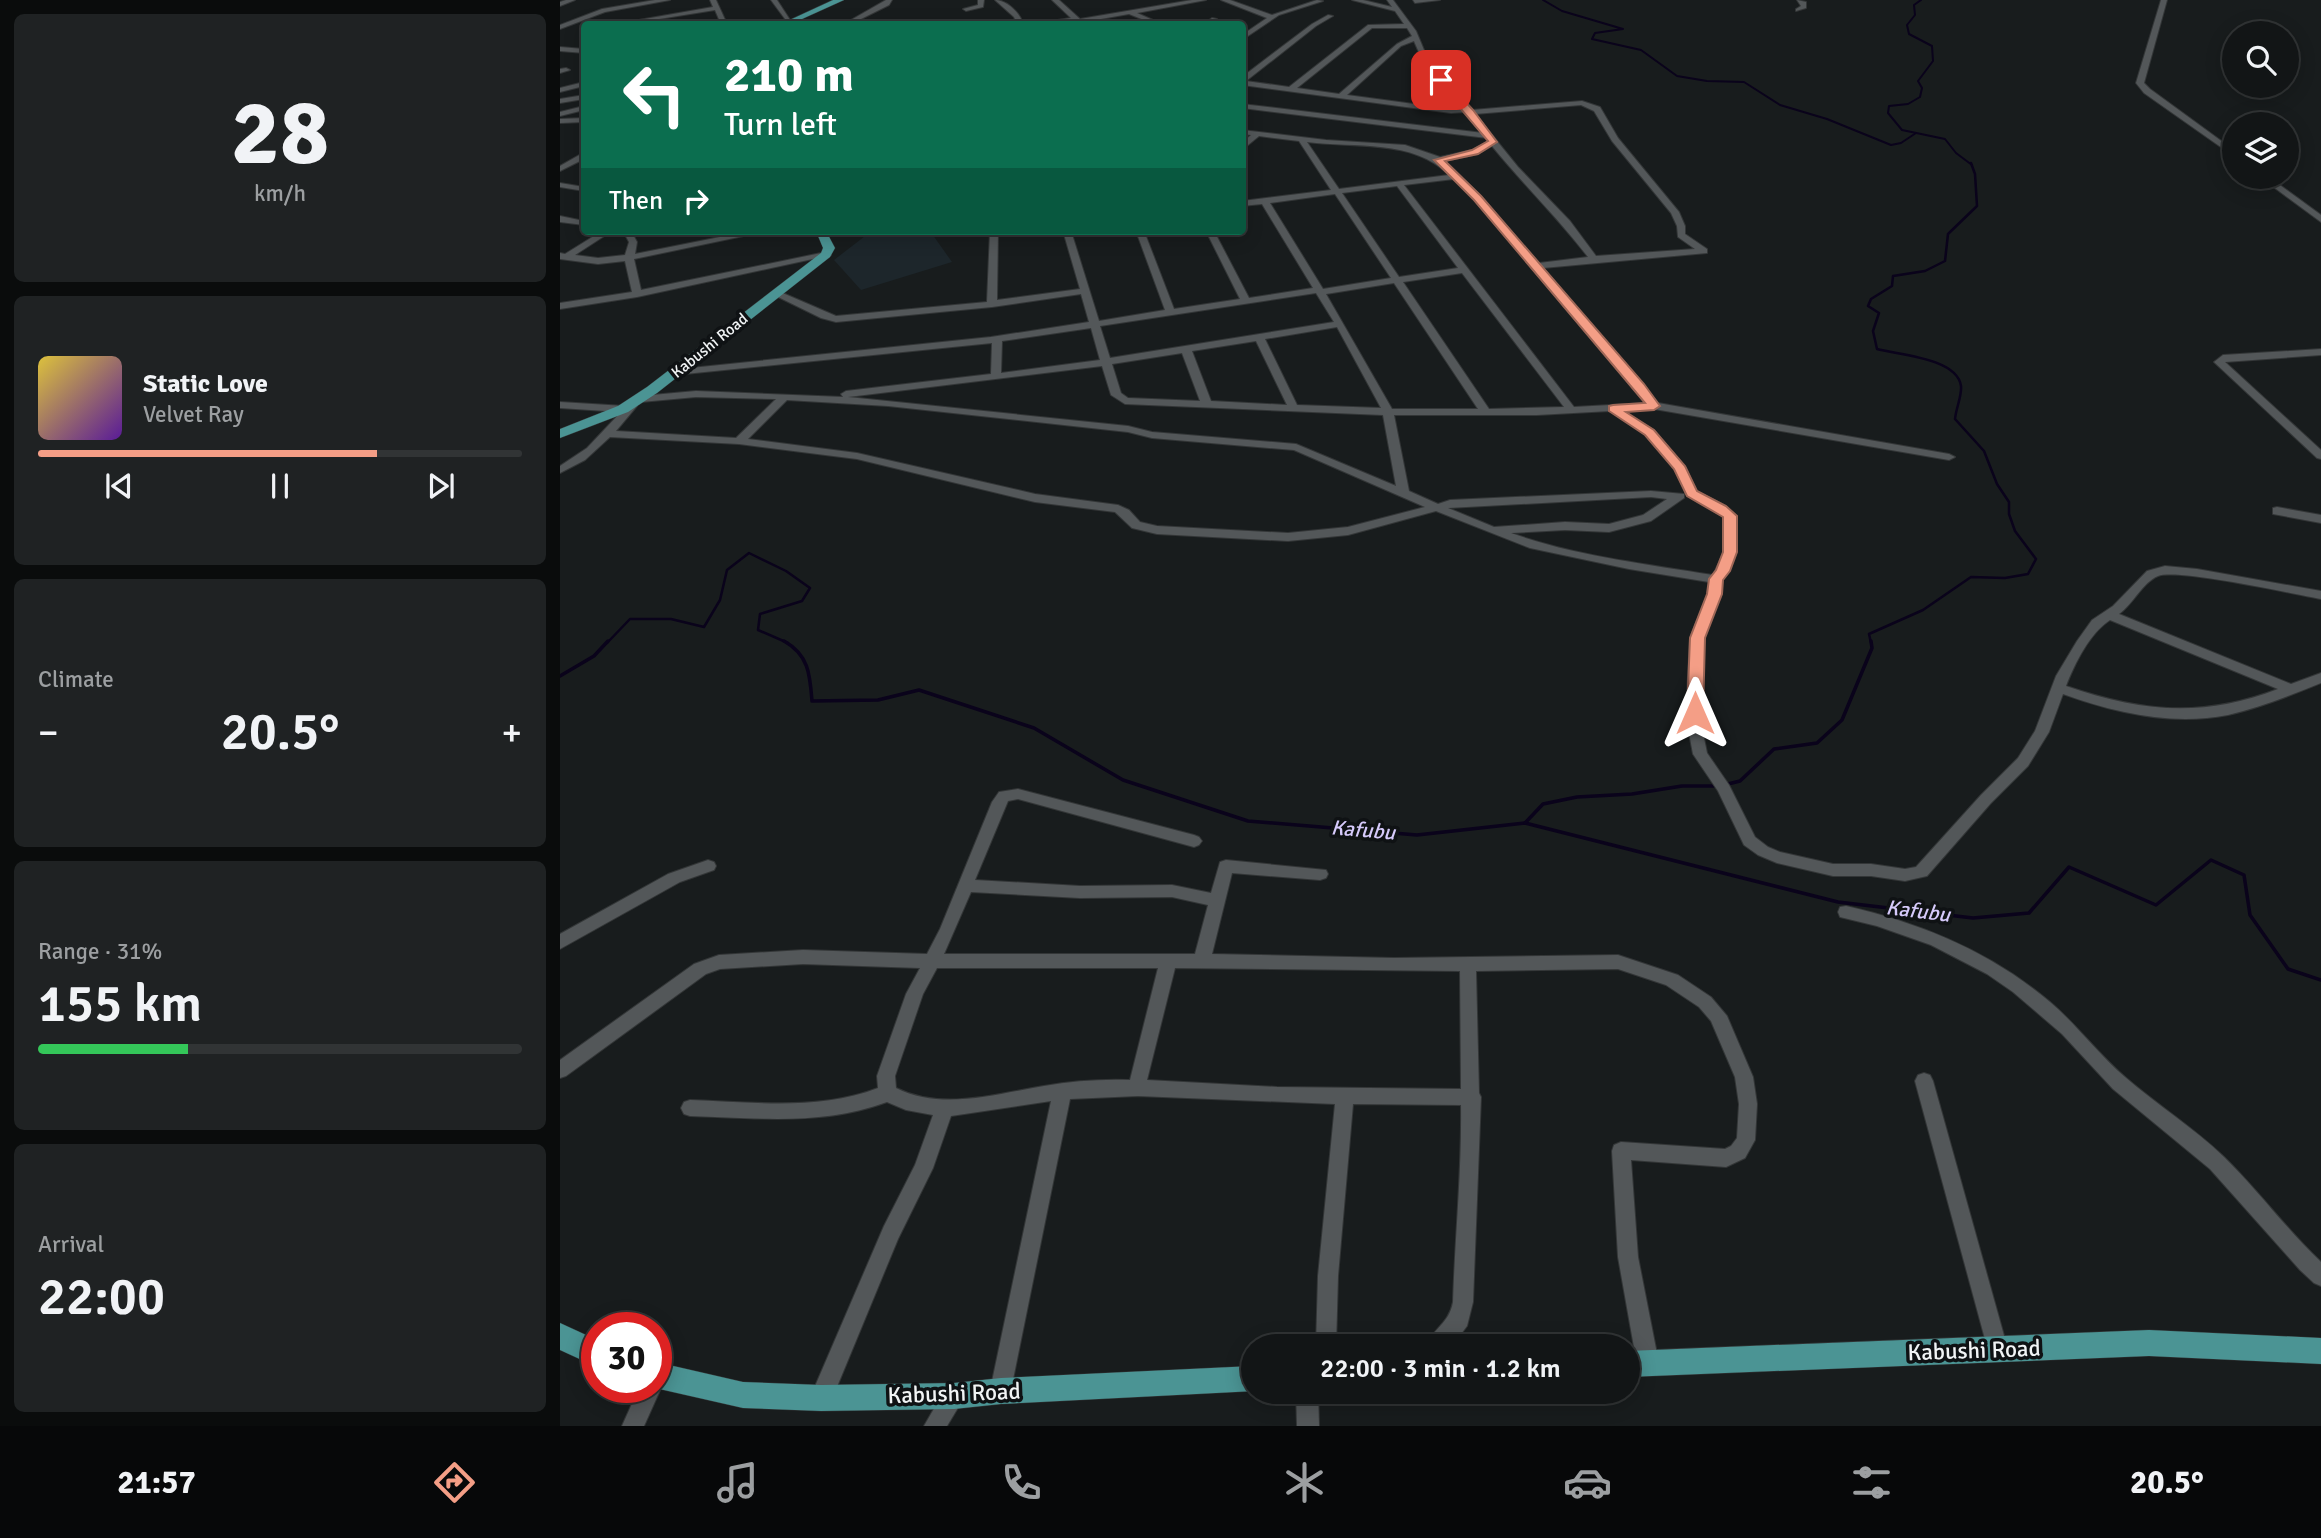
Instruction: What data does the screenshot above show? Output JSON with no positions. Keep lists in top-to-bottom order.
{
  "streets": {
    "main road": ["Kabushi Road"]
  },
  "water": ["Kafubu"],
  "page": {
    "tile": [
      ["28", "km/h"],
      "Climate",
      ["Range · 31%", "155 km"],
      ["Arrival", "22:00"]
    ],
    "turn": ["210 m", "Turn left"],
    "then": "Then",
    "song": ["Static Love", "Velvet Ray"],
    "heat": ["−", "20.5°", "+"],
    "limit": "30",
    "trip": "22:00 · 3 min · 1.2 km",
    "tabs": ["21:57", "20.5°"]
  }
}
